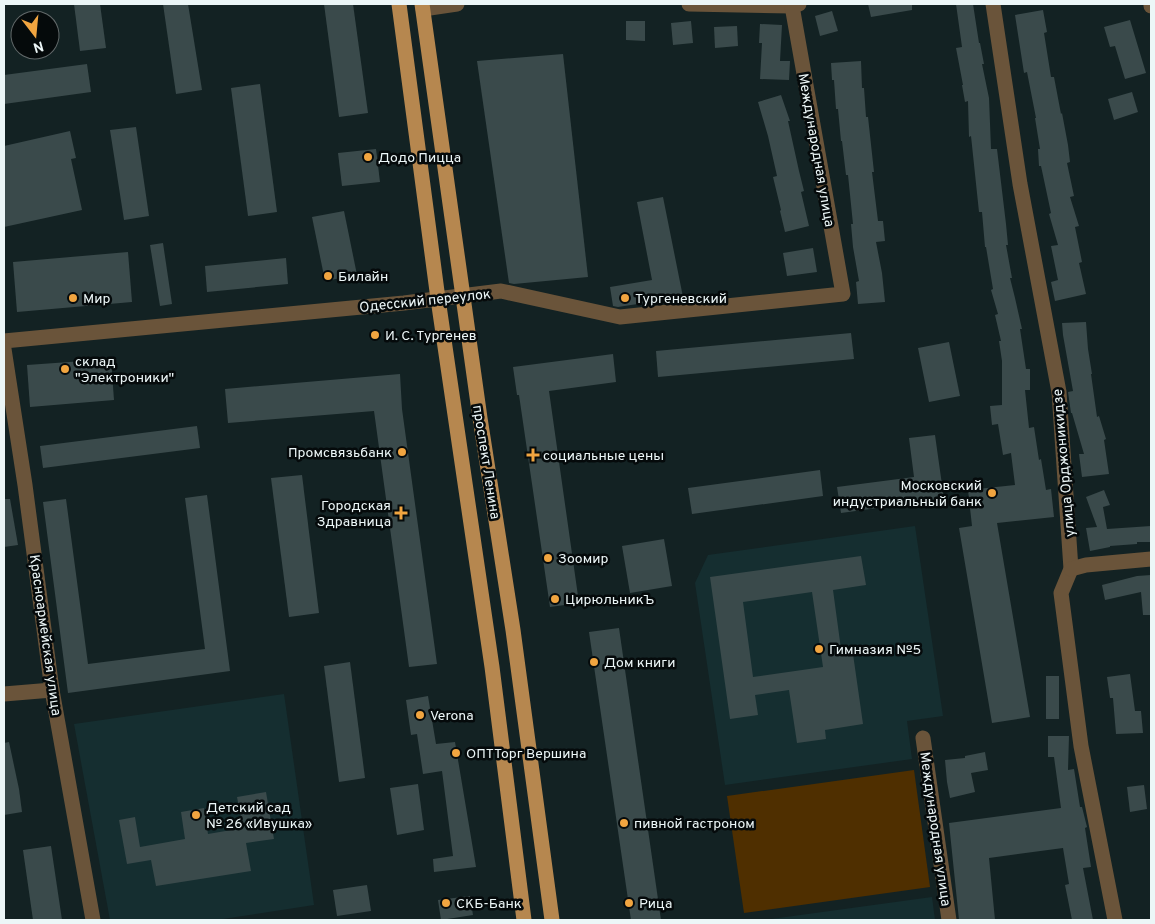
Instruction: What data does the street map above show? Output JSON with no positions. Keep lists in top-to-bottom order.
{
  "streets": {
    "main road": ["проспект Ленина"],
    "street": [
      "Международная улица",
      "Одесский переулок",
      "улица Орджоникидзе",
      "Красноармейская улица"
    ]
  },
  "crossings": [
    ["Международная улица", "Одесский переулок"],
    ["Одесский переулок", "проспект Ленина"]
  ],
  "places": {
    "other": [
      "Додо Пицца",
      "Билайн",
      "Мир",
      "Тургеневский",
      "И. С. Тургенев",
      "склад \"Электроники\"",
      "Промсвязьбанк",
      "Московский индустриальный банк",
      "Зоомир",
      "ЦирюльникЪ",
      "Гимназия №5",
      "Дом книги",
      "Verona",
      "ОПТТорг Вершина",
      "Детский сад № 26 «Ивушка»",
      "пивной гастроном",
      "СКБ-Банк",
      "Рица"
    ],
    "health": ["социальные цены", "Городская Здравница"]
  },
  "north": "bottom"
}
